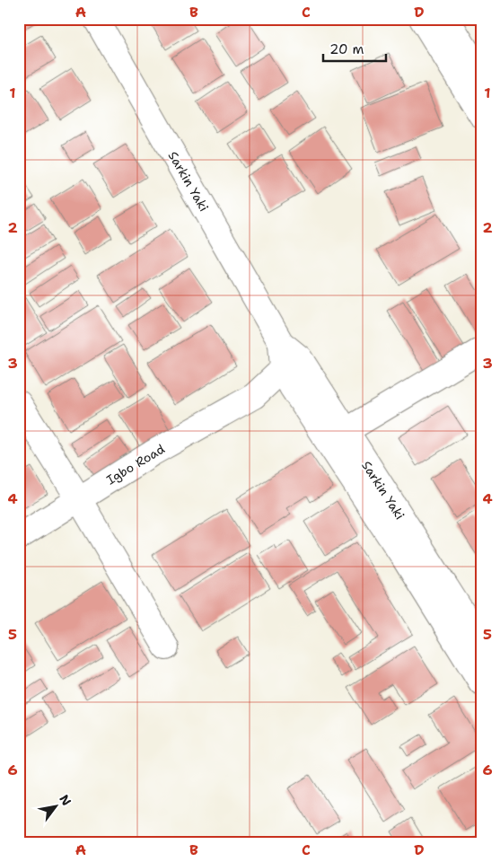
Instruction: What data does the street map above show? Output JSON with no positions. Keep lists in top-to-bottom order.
{
  "streets": {
    "street": ["Sarkin Yaki", "Igbo Road"]
  },
  "crossings": [
    ["Sarkin Yaki", "Igbo Road"]
  ],
  "scale_bar": "20 m",
  "north": "top right",
  "grid": {
    "columns": [
      "A",
      "B",
      "C",
      "D"
    ],
    "rows": [
      "1",
      "2",
      "3",
      "4",
      "5",
      "6"
    ]
  }
}
